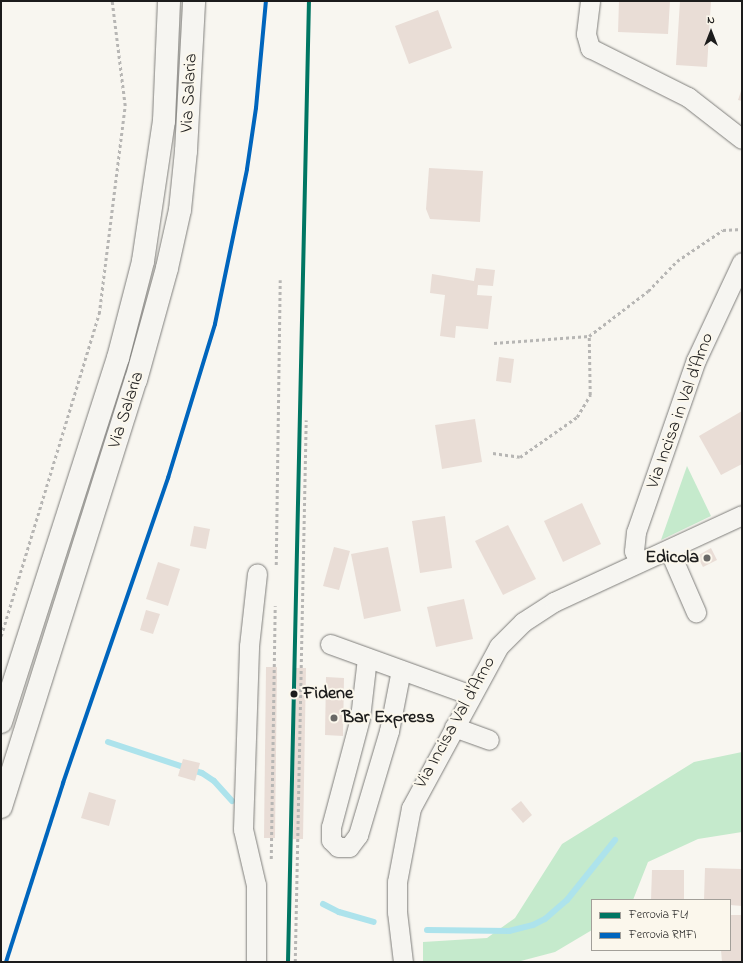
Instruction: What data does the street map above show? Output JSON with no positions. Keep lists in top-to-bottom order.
{
  "streets": {
    "main road": ["Via Salaria"],
    "street": ["Via Incisa in Val d'Arno", "Via Incisa Val d'Arno"]
  },
  "crossings": [
    ["Via Incisa in Val d'Arno", "Via Incisa Val d'Arno"]
  ],
  "places": ["Edicola", "Fidene", "Bar Express"],
  "lines": ["rail line FL1", "rail line RMFI"],
  "legend": ["Ferrovia FL1", "Ferrovia RMFI"],
  "north": "top"
}
